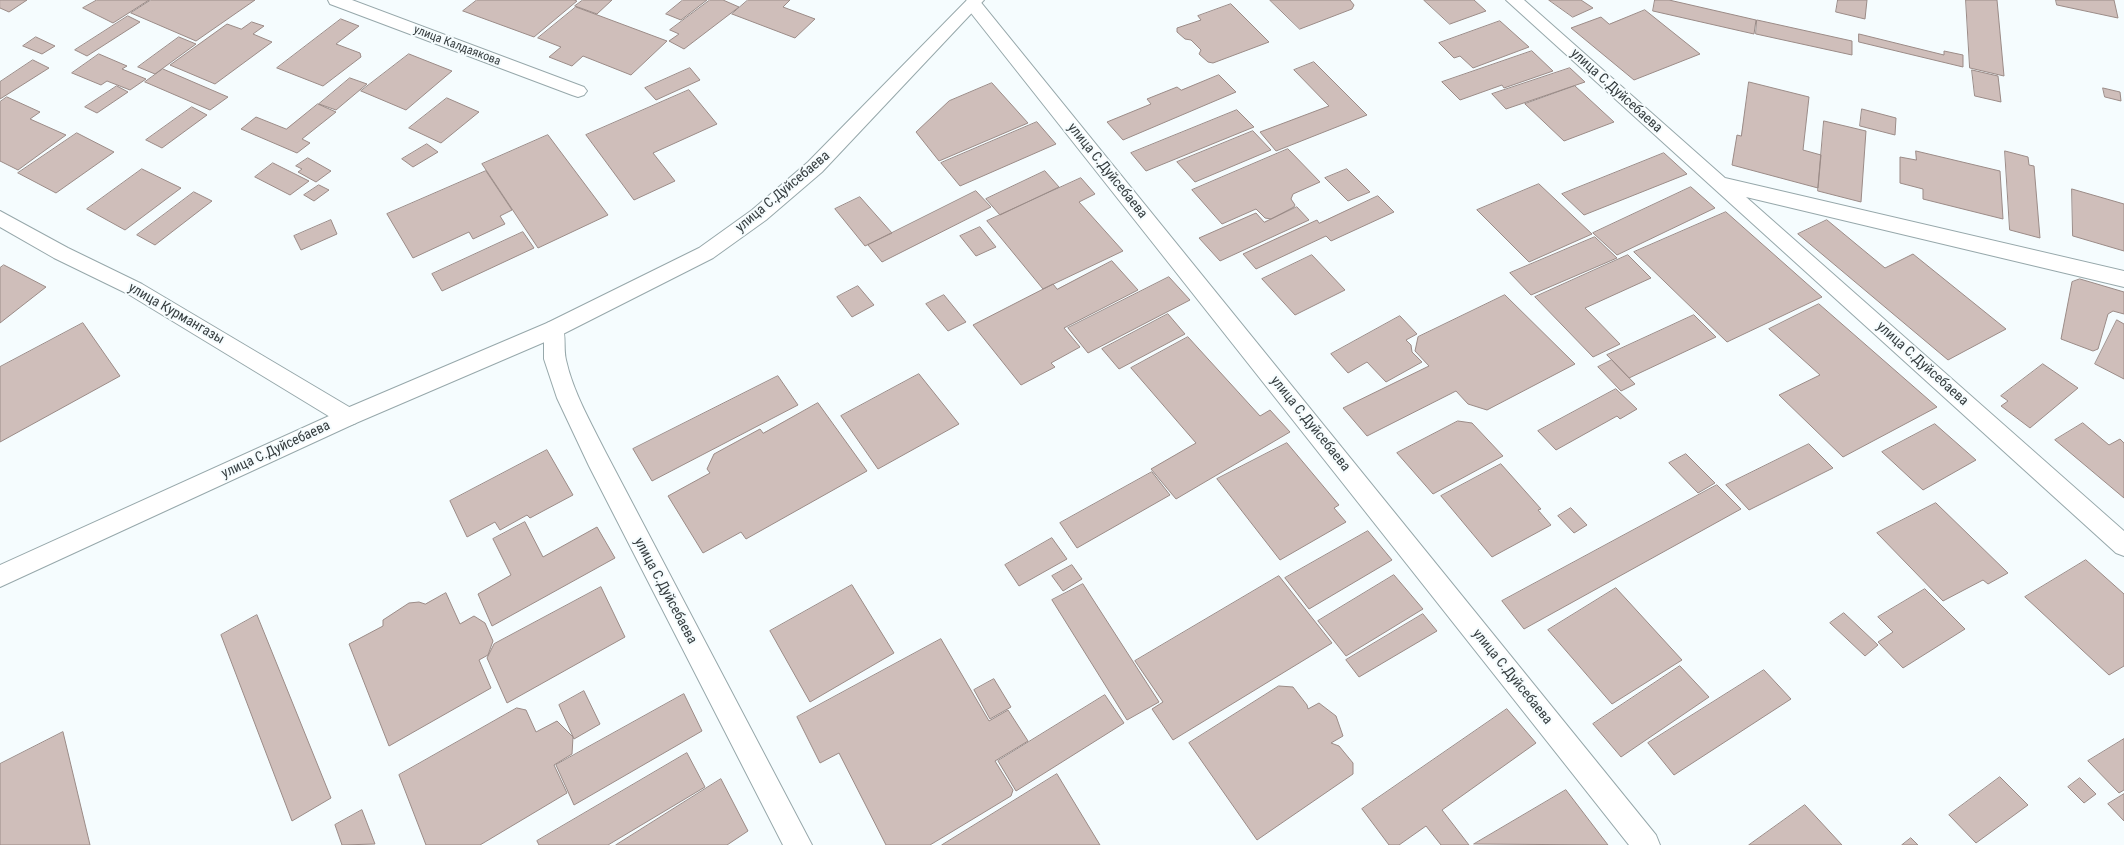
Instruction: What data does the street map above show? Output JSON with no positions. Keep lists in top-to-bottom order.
{
  "streets": {
    "street": ["улица Калдаякова", "улица С.Дуйсебаева", "улица Курмангазы"]
  },
  "crossings": [
    ["улица С.Дуйсебаева", "улица Курмангазы"]
  ]
}
